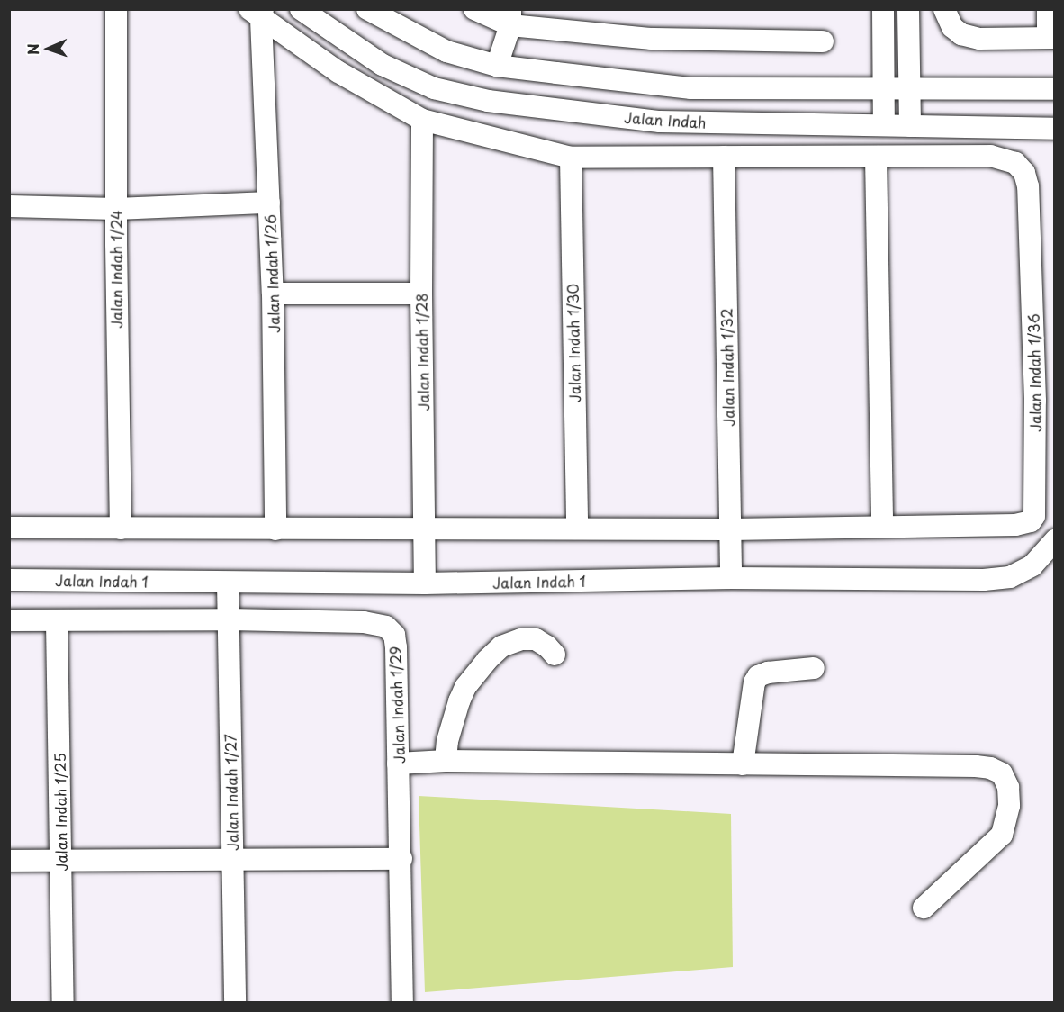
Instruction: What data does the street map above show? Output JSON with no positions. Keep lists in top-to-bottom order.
{
  "streets": {
    "street": [
      "Jalan Indah",
      "Jalan Indah 1/24",
      "Jalan Indah 1/26",
      "Jalan Indah 1/30",
      "Jalan Indah 1/28",
      "Jalan Indah 1/32",
      "Jalan Indah 1/36",
      "Jalan Indah 1",
      "Jalan Indah 1/29",
      "Jalan Indah 1/27",
      "Jalan Indah 1/25"
    ]
  },
  "crossings": [
    ["Jalan Indah 1/24", "Jalan Indah 1/36"],
    ["Jalan Indah 1/26", "Jalan Indah 1/36"],
    ["Jalan Indah 1/30", "Jalan Indah 1/36"],
    ["Jalan Indah 1/28", "Jalan Indah 1/36"],
    ["Jalan Indah 1/28", "Jalan Indah 1"],
    ["Jalan Indah 1/32", "Jalan Indah 1/36"],
    ["Jalan Indah 1/32", "Jalan Indah 1"],
    ["Jalan Indah 1", "Jalan Indah 1/27"],
    ["Jalan Indah 1/29", "Jalan Indah 1/27"],
    ["Jalan Indah 1/29", "Jalan Indah 1/25"]
  ],
  "north": "left"
}
